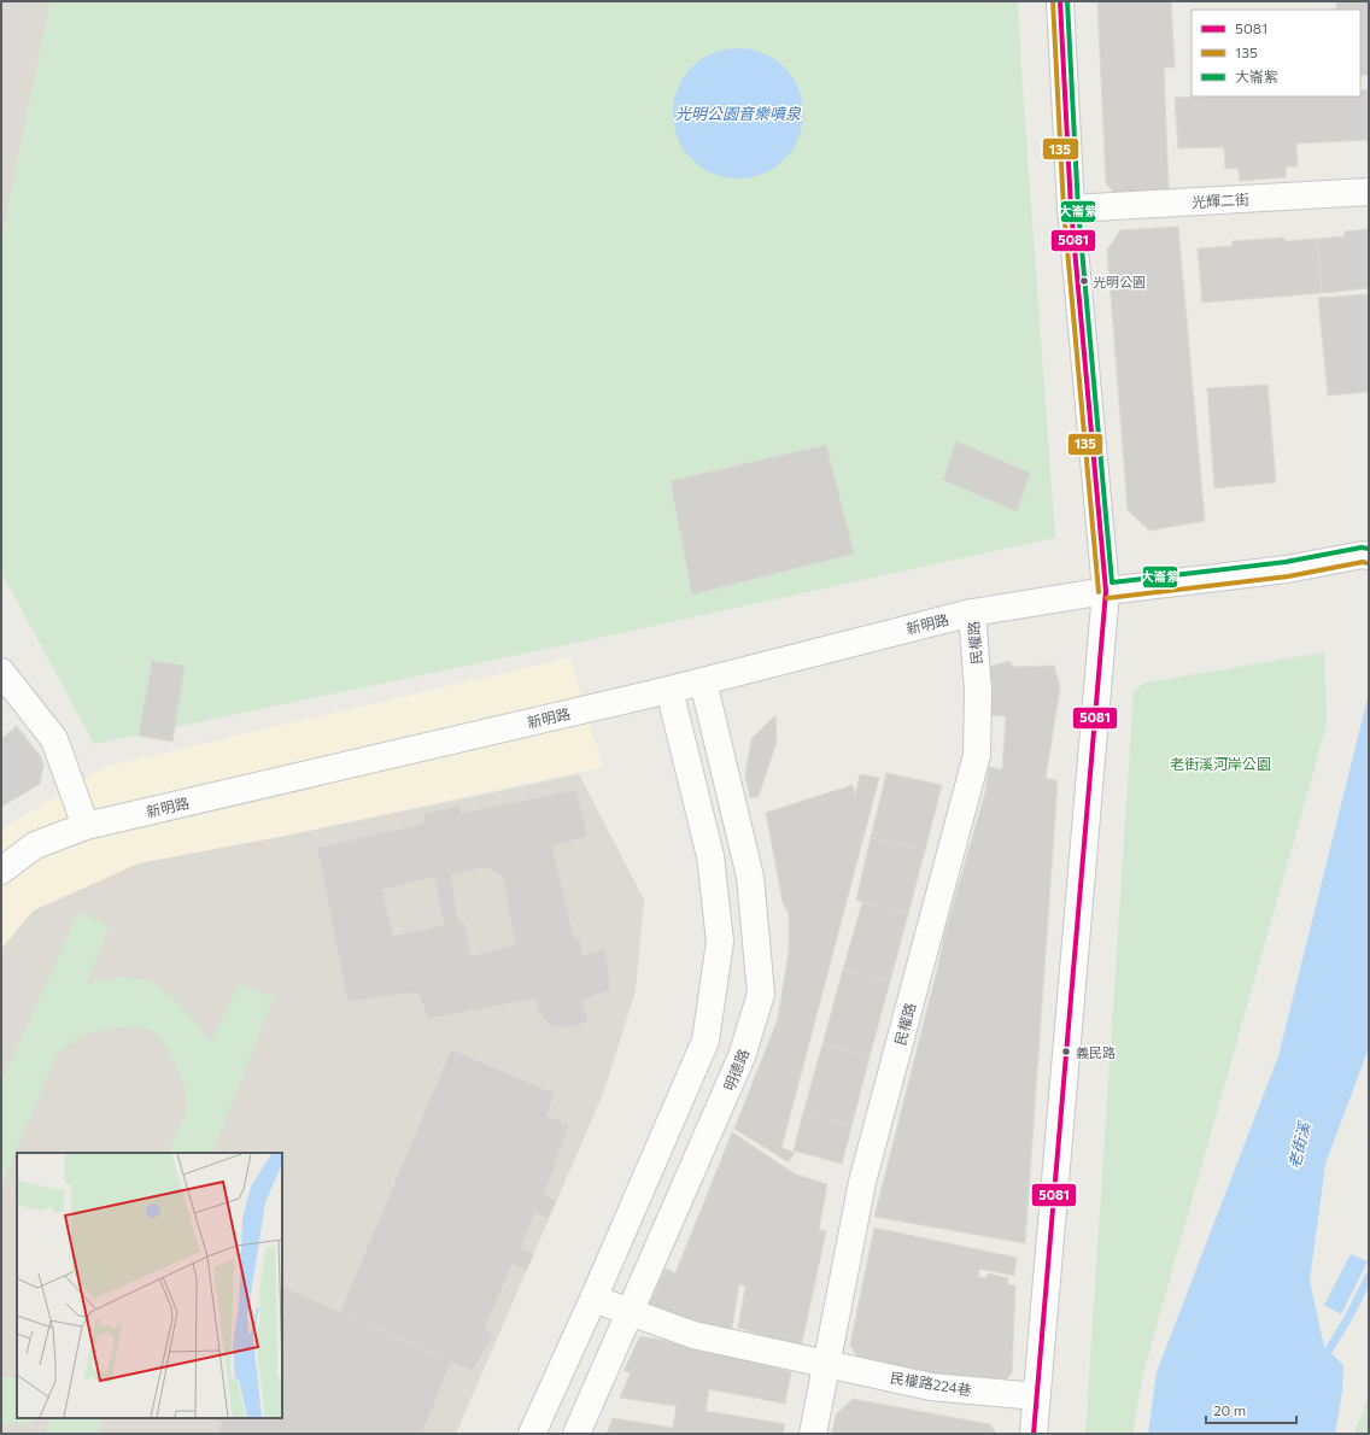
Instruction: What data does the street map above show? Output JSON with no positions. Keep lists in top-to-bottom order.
{
  "streets": {
    "street": [
      "光輝二街",
      "新明路",
      "民權路",
      "明德路",
      "民權路224巷"
    ]
  },
  "crossings": [
    ["新明路", "民權路"],
    ["新明路", "明德路"],
    ["民權路", "民權路224巷"],
    ["明德路", "民權路224巷"]
  ],
  "water": ["光明公園音樂噴泉", "老街溪"],
  "parks": ["老街溪河岸公園"],
  "places": ["光明公園", "義民路"],
  "lines": ["transit line 5081", "transit line 135", "transit line 大崙紫"],
  "legend": ["5081", "135", "大崙紫"],
  "scale_bar": "20 m"
}
